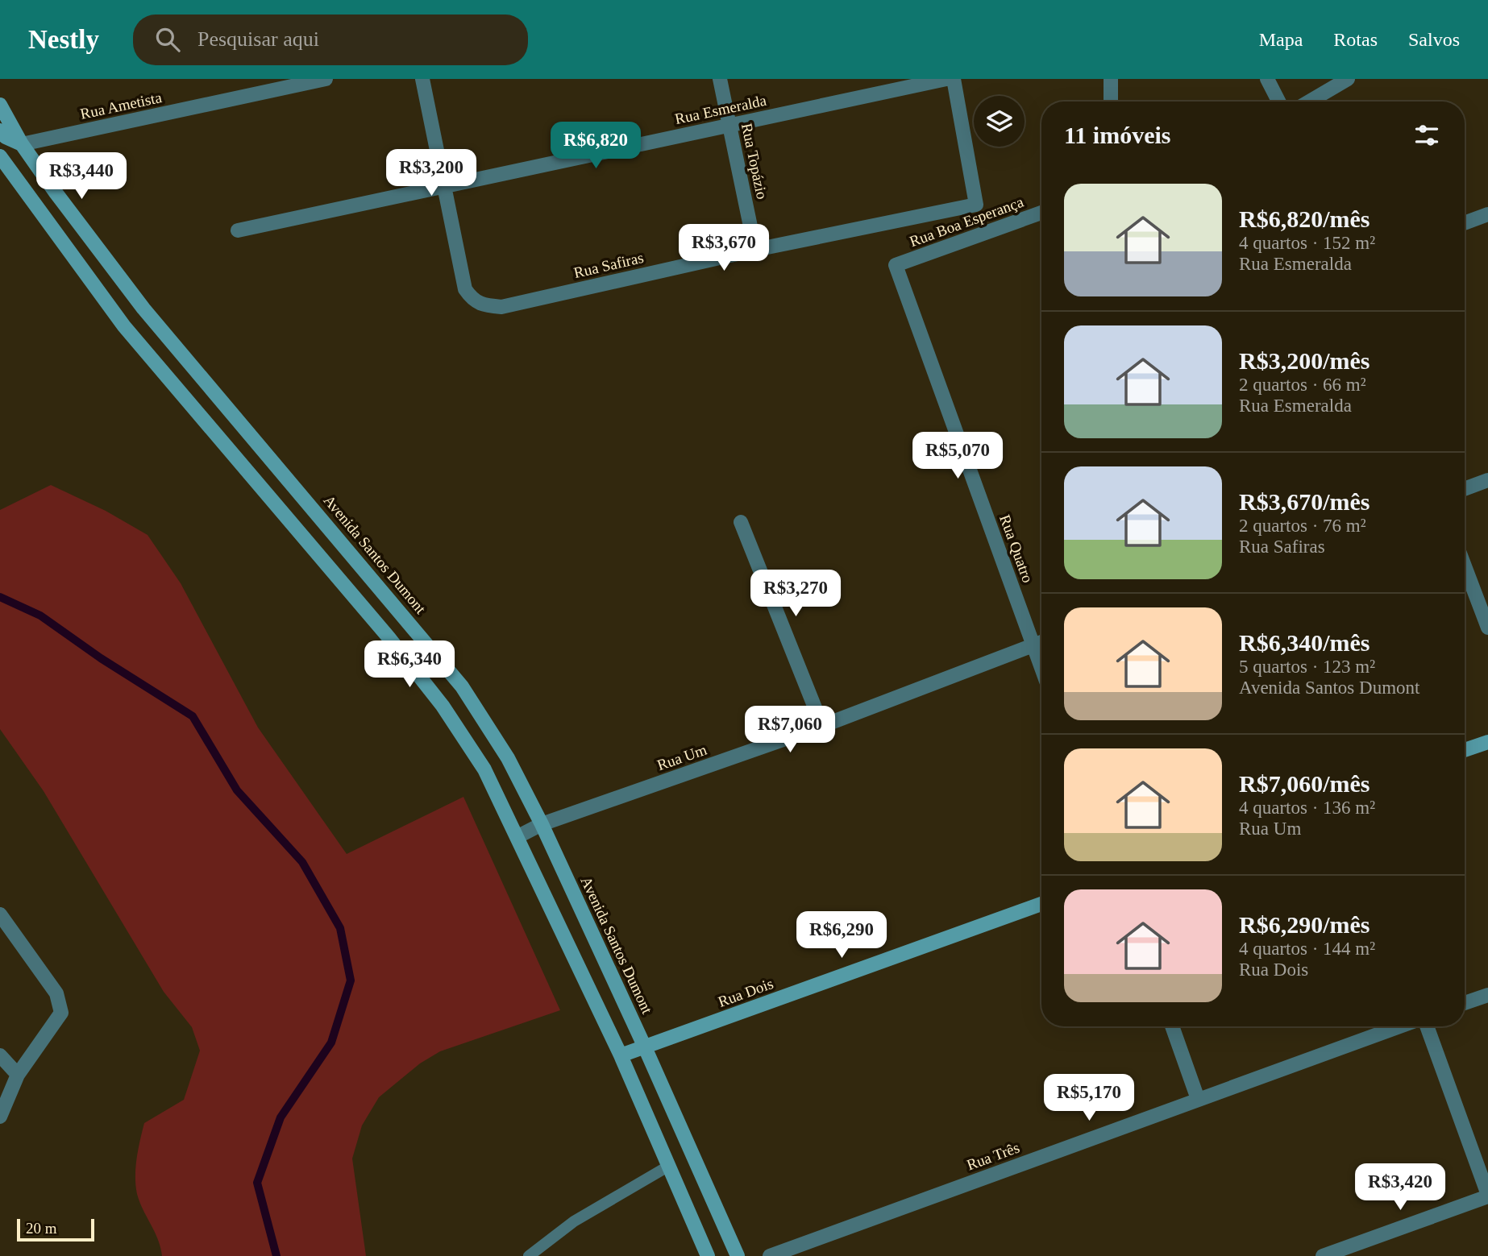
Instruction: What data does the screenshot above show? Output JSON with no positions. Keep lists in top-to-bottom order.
{
  "streets": {
    "main road": ["Avenida Santos Dumont", "Rua Dois"],
    "street": [
      "Rua Ametista",
      "Rua Esmeralda",
      "Rua Topázio",
      "Rua Boa Esperança",
      "Rua Safiras",
      "Rua Quatro",
      "Rua Um",
      "Rua Três"
    ]
  },
  "crossings": [
    ["Rua Ametista", "Avenida Santos Dumont"],
    ["Rua Esmeralda", "Rua Topázio"],
    ["Rua Esmeralda", "Rua Safiras"],
    ["Rua Topázio", "Rua Safiras"],
    ["Rua Boa Esperança", "Rua Quatro"],
    ["Rua Quatro", "Rua Um"],
    ["Avenida Santos Dumont", "Rua Um"],
    ["Avenida Santos Dumont", "Rua Dois"]
  ],
  "scale_bar": "20 m",
  "page": {
    "header": "Nestly",
    "search": "Pesquisar aqui",
    "nav": ["Mapa", "Rotas", "Salvos"],
    "heading": "11 imóveis",
    "price": [
      "R$6,820",
      "R$3,200",
      "R$3,440",
      "R$3,670",
      "R$5,070",
      "R$3,270",
      "R$6,340",
      "R$7,060",
      "R$6,290",
      "R$5,170",
      "R$3,420"
    ],
    "list": [
      {
        "name": "R$6,820/mês",
        "note": "4 quartos · 152 m² · Rua Esmeralda"
      },
      {
        "name": "R$3,200/mês",
        "note": "2 quartos · 66 m² · Rua Esmeralda"
      },
      {
        "name": "R$3,670/mês",
        "note": "2 quartos · 76 m² · Rua Safiras"
      },
      {
        "name": "R$6,340/mês",
        "note": "5 quartos · 123 m² · Avenida Santos Dumont"
      },
      {
        "name": "R$7,060/mês",
        "note": "4 quartos · 136 m² · Rua Um"
      },
      {
        "name": "R$6,290/mês",
        "note": "4 quartos · 144 m² · Rua Dois"
      }
    ],
    "scale": "20 m"
  }
}
